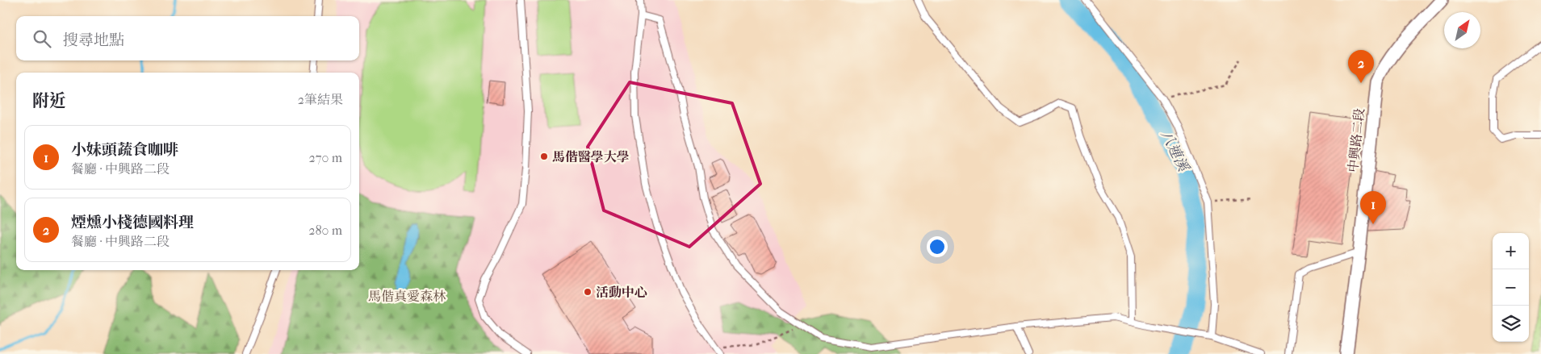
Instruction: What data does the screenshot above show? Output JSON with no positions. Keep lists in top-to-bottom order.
{
  "streets": {
    "street": ["中興路二段"]
  },
  "water": ["八連溪"],
  "parks": ["馬偕真愛森林"],
  "places": ["馬偕醫學大學", "活動中心"],
  "north": "top right",
  "page": {
    "search": "搜尋地點",
    "pins": ["2", "1"],
    "heading": ["附近", "2筆結果"],
    "list": [
      {
        "mark": "1",
        "name": "小妹頭蔬食咖啡",
        "note": "餐廳 · 中興路二段",
        "value": "270 m"
      },
      {
        "mark": "2",
        "name": "煙燻小棧德國料理",
        "note": "餐廳 · 中興路二段",
        "value": "280 m"
      }
    ],
    "map_buttons": ["+", "−"]
  }
}
